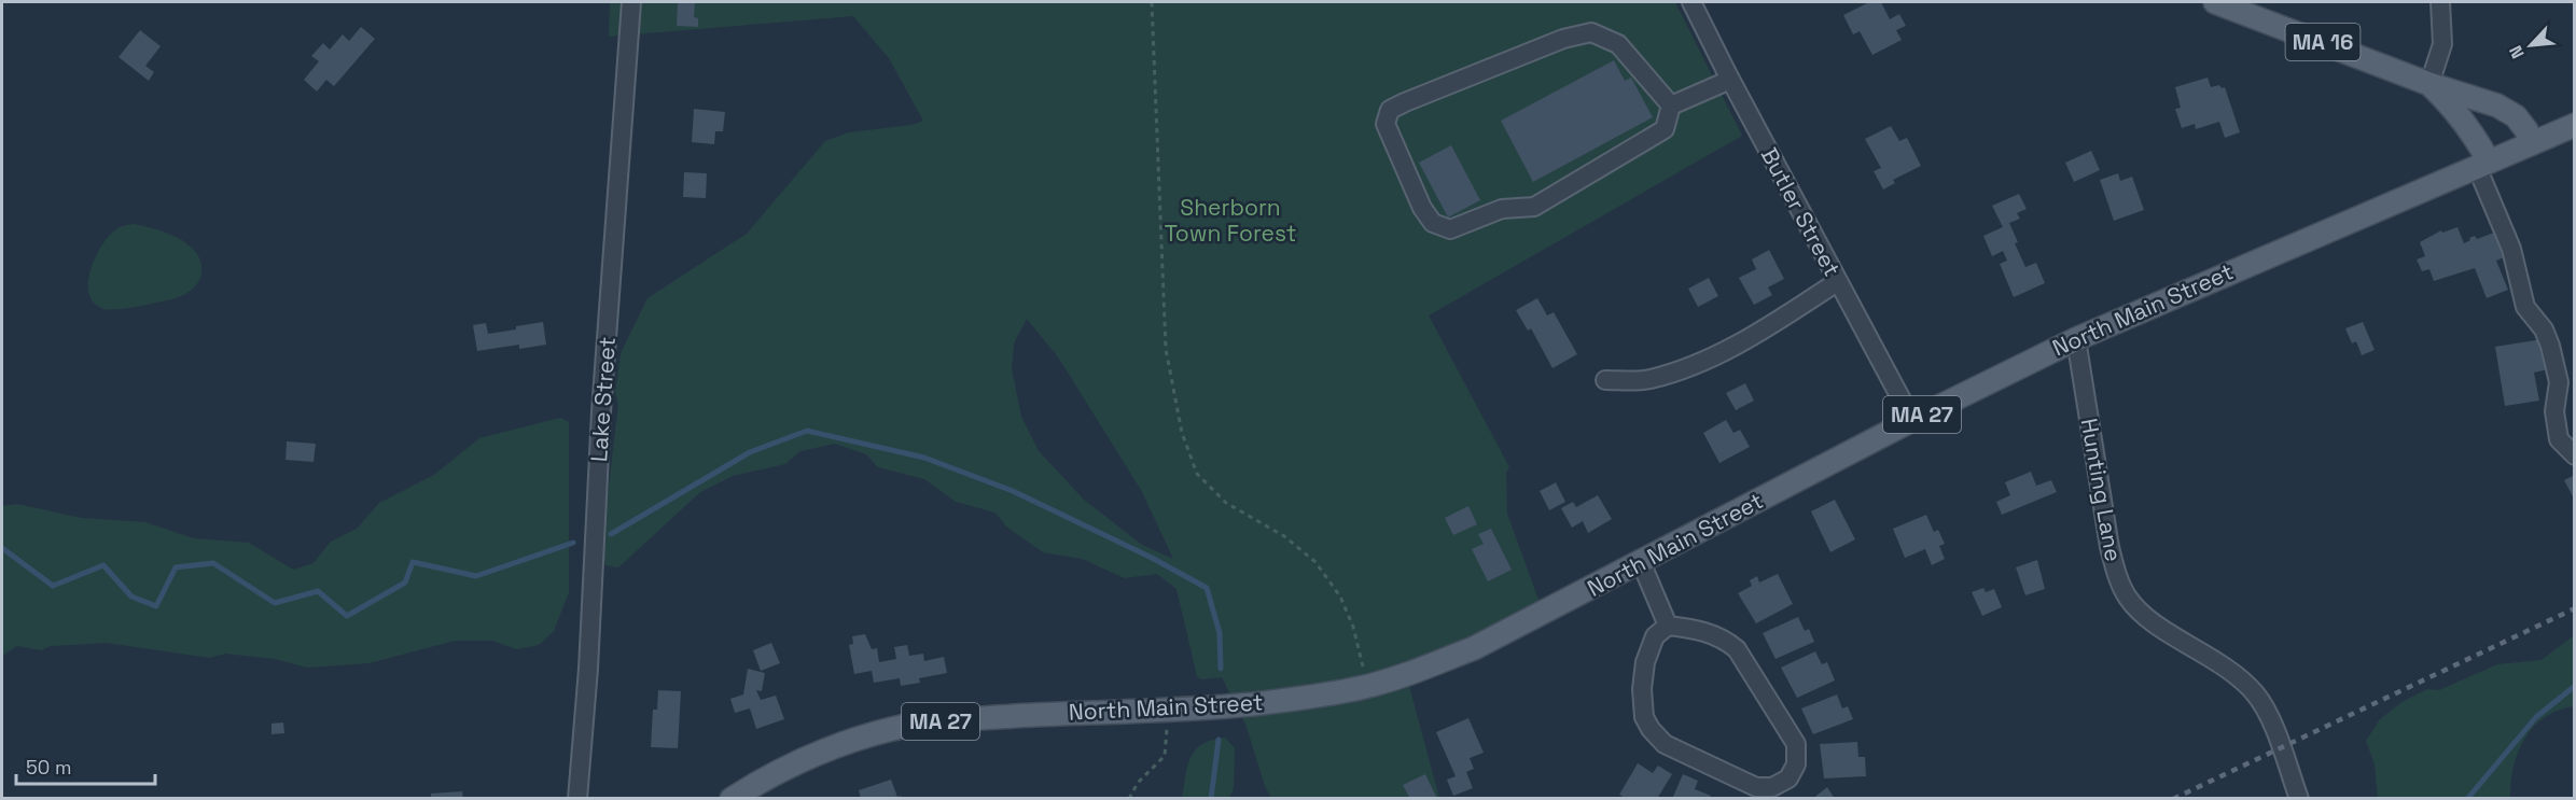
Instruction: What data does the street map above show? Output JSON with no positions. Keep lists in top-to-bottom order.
{
  "streets": {
    "main road": ["MA 16", "North Main Street", "MA 27"],
    "street": ["Butler Street", "Lake Street", "Hunting Lane"]
  },
  "crossings": [
    ["MA 16", "North Main Street"],
    ["Butler Street", "North Main Street"],
    ["North Main Street", "Hunting Lane"]
  ],
  "parks": ["Sherborn Town Forest"],
  "scale_bar": "50 m",
  "north": "bottom left"
}
